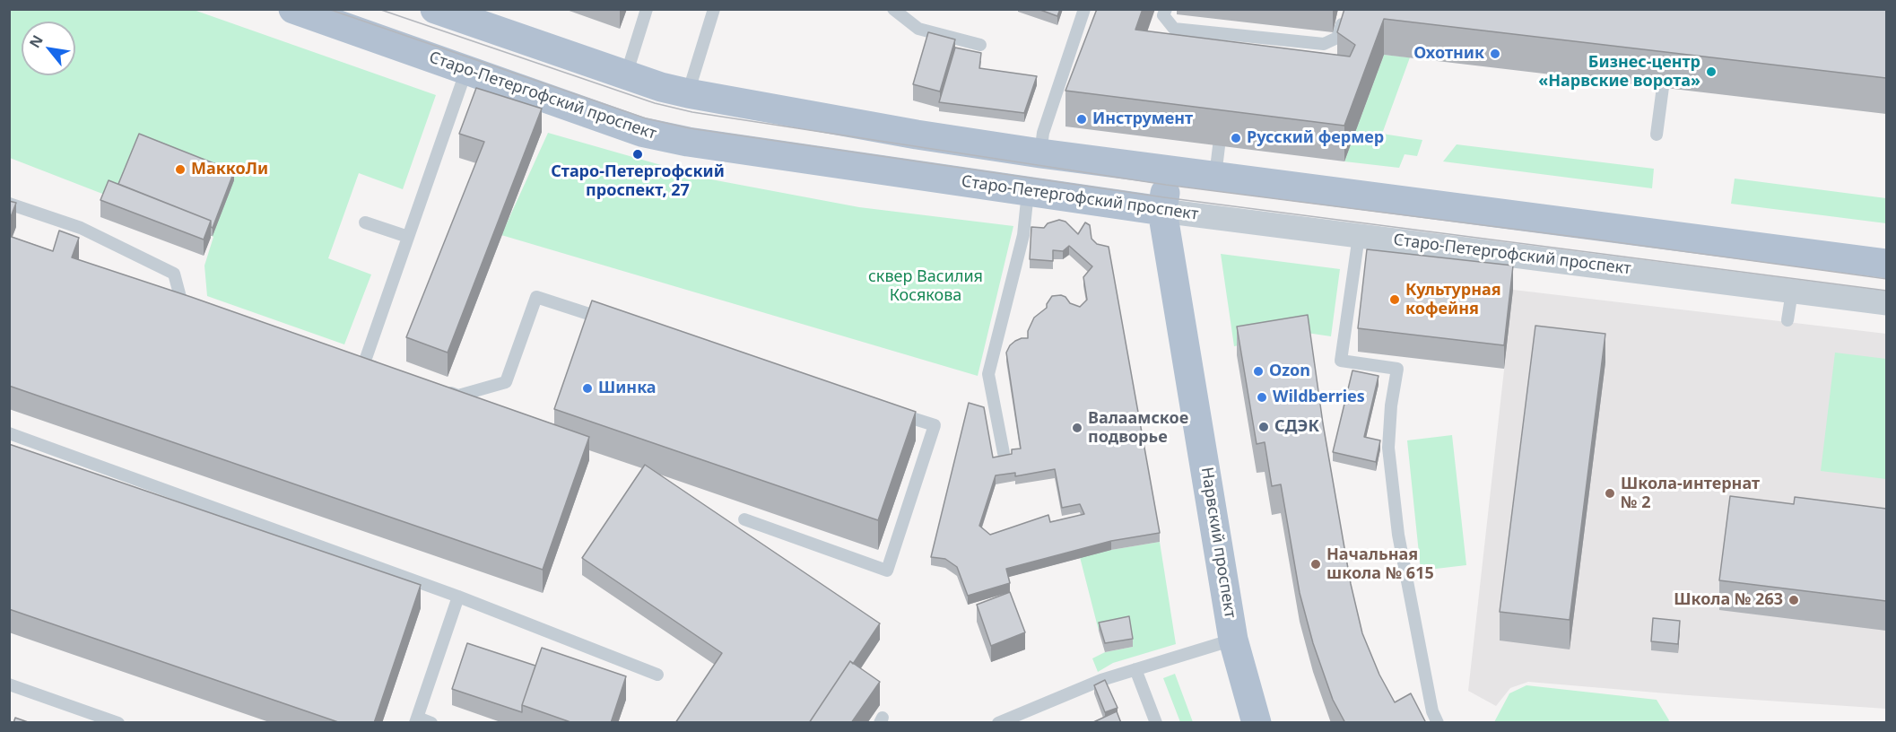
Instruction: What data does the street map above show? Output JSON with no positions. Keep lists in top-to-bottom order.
{
  "streets": {
    "main road": ["Старо-Петергофский проспект", "Нарвский проспект"]
  },
  "crossings": [
    ["Старо-Петергофский проспект", "Нарвский проспект"]
  ],
  "parks": ["сквер Василия Косякова"],
  "places": [
    "Охотник",
    "Бизнес-центр «Нарвские ворота»",
    "Инструмент",
    "Русский фермер",
    "Старо-Петергофский проспект, 27",
    "МаккоЛи",
    "Культурная кофейня",
    "Ozon",
    "Шинка",
    "Wildberries",
    "СДЭК",
    "Валаамское подворье",
    "Школа-интернат № 2",
    "Начальная школа № 615",
    "Школа № 263"
  ],
  "north": "top left"
}
